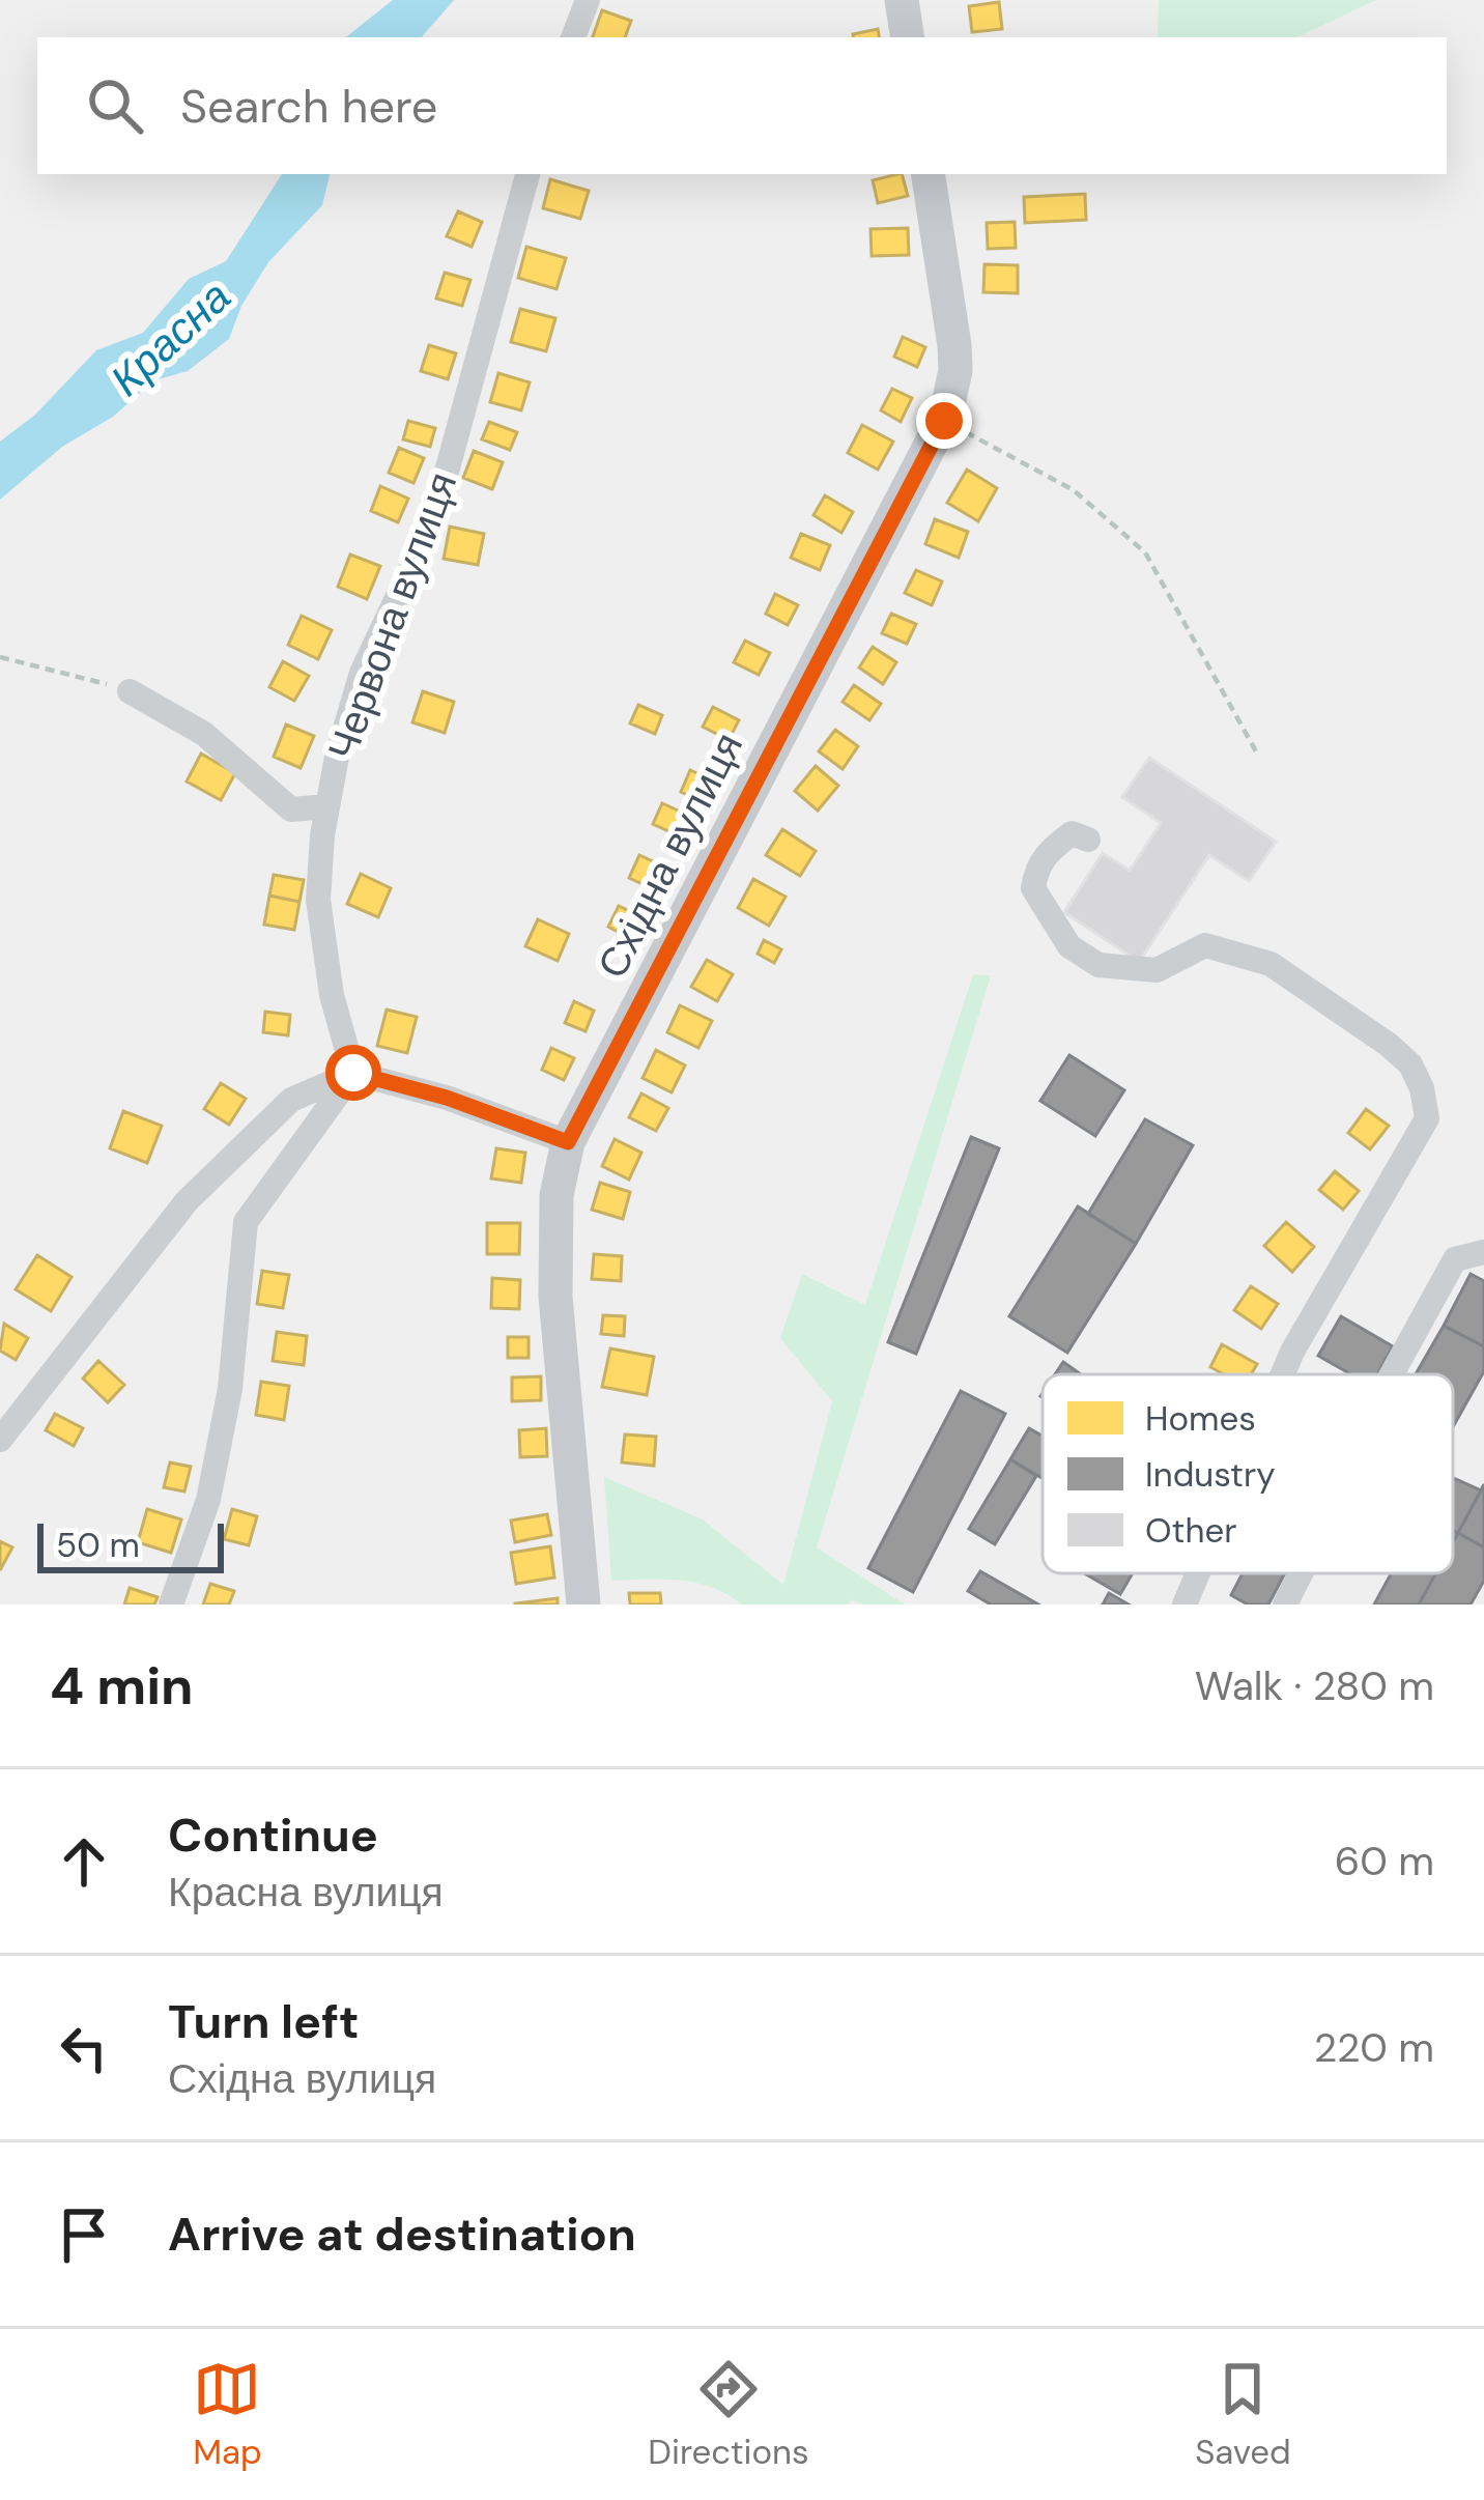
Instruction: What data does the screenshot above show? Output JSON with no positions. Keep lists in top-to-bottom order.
{
  "streets": {
    "main road": ["Східна вулиця"],
    "street": ["Червона вулиця"]
  },
  "water": ["Красна"],
  "legend": ["Homes", "Industry", "Other"],
  "scale_bar": "50 m",
  "page": {
    "search": "Search here",
    "scale": "50 m",
    "heading": ["4 min", "Walk · 280 m"],
    "list": [
      ["Continue", "Красна вулиця", "60 m"],
      ["Turn left", "Східна вулиця", "220 m"],
      "Arrive at destination"
    ],
    "nav": ["Map", "Directions", "Saved"]
  }
}
